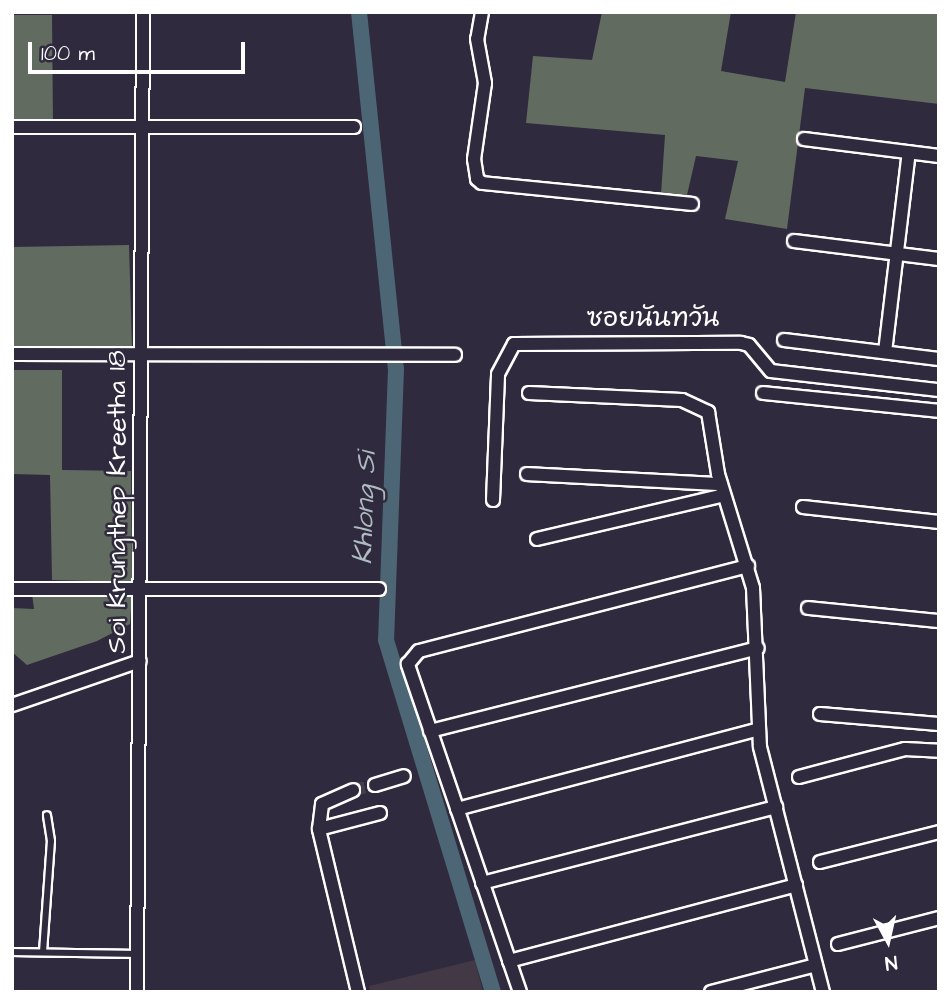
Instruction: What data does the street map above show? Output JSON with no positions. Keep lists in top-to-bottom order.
{
  "streets": {
    "street": ["ซอยนันทวัน", "Soi Krungthep Kreetha 18"]
  },
  "water": ["Khlong Si"],
  "scale_bar": "100 m",
  "north": "bottom"
}
